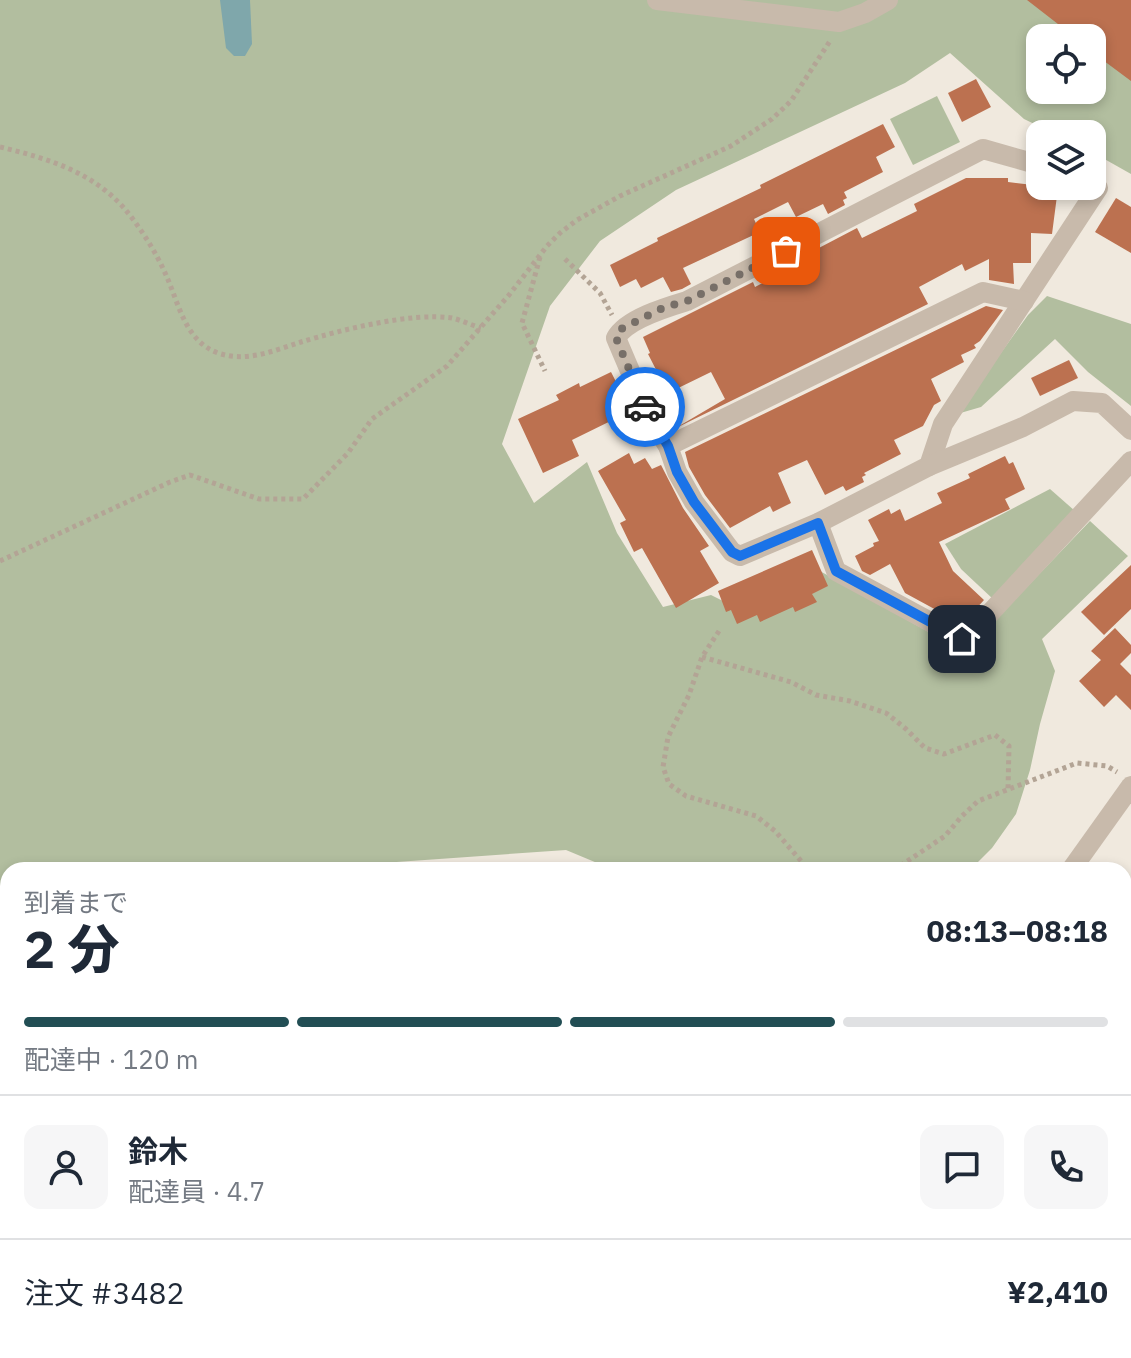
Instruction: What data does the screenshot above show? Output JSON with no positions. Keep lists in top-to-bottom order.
{
  "page": {
    "heading": ["2 分", "到着まで", "08:13–08:18"],
    "panel": [
      "鈴木",
      "配達員 · 4.7",
      "注文 #3482",
      "¥2,410"
    ],
    "bar": "配達中 · 120 m"
  }
}
